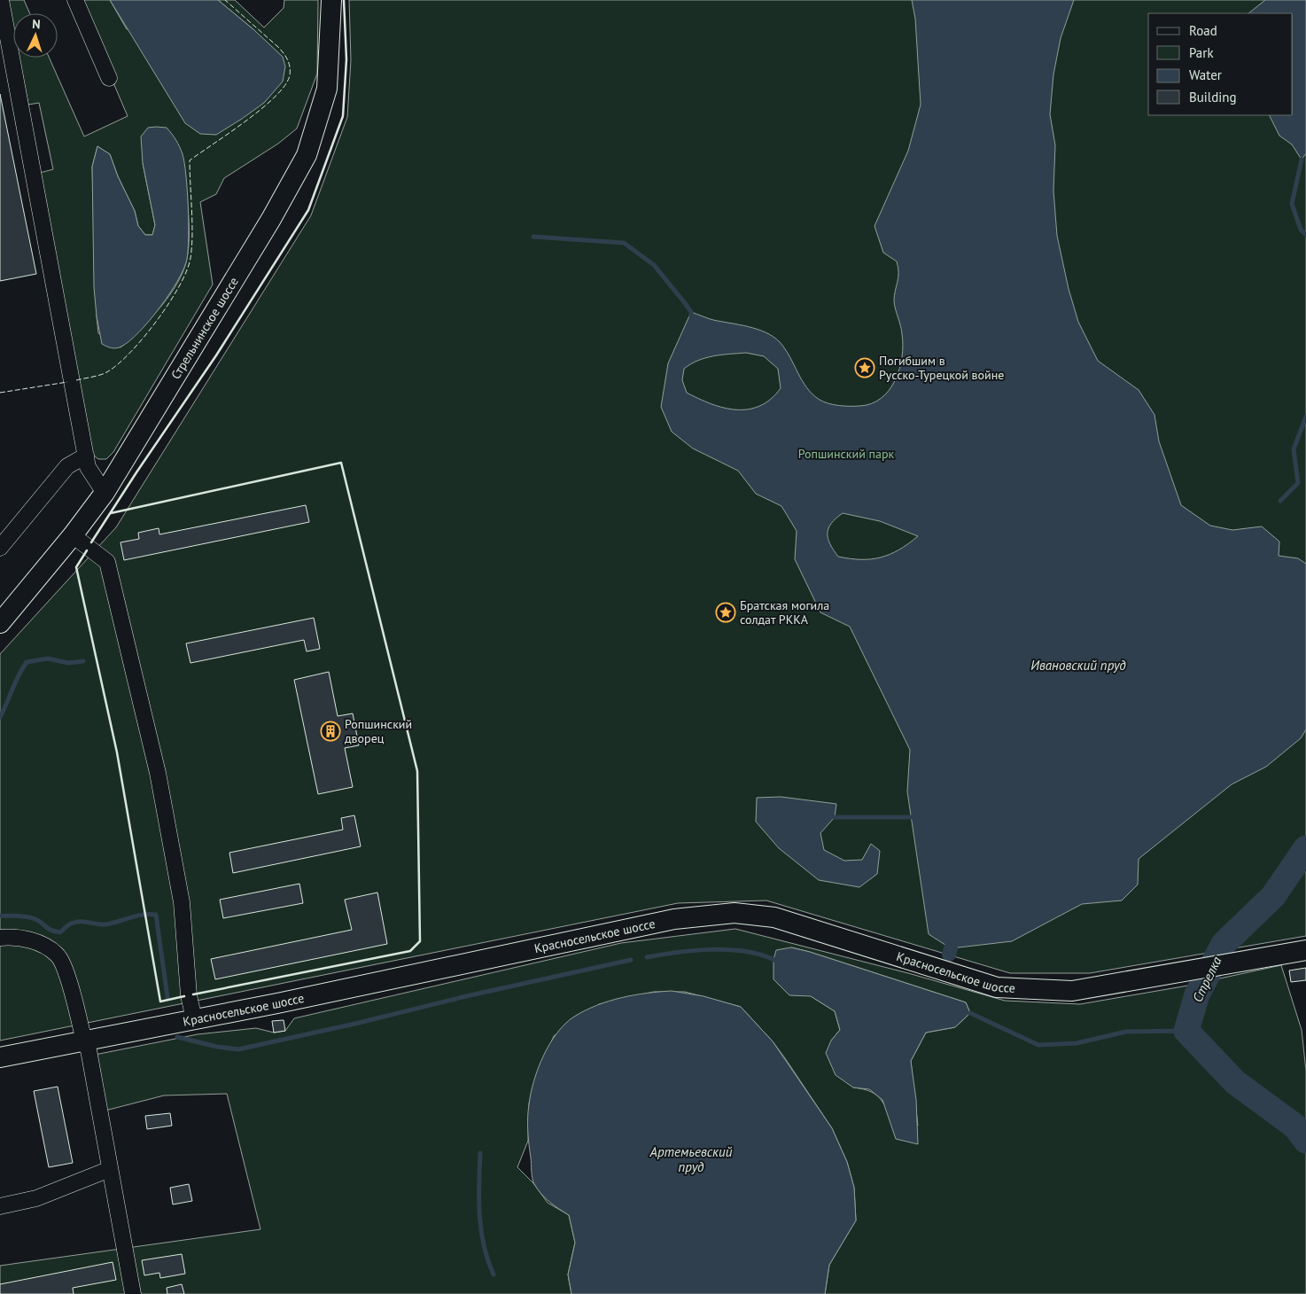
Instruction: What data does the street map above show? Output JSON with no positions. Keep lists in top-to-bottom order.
{
  "streets": {
    "main road": ["Стрельнинское шоссе", "Красносельское шоссе"]
  },
  "water": ["Ивановский пруд", "Стрелка", "Артемьевский пруд"],
  "parks": ["Ропшинский парк"],
  "places": {
    "place": ["Погибшим в Русско-Турецкой войне", "Братская могила солдат РККА"],
    "building": ["Ропшинский дворец"]
  },
  "legend": [
    "Road",
    "Park",
    "Water",
    "Building"
  ],
  "north": "top"
}
